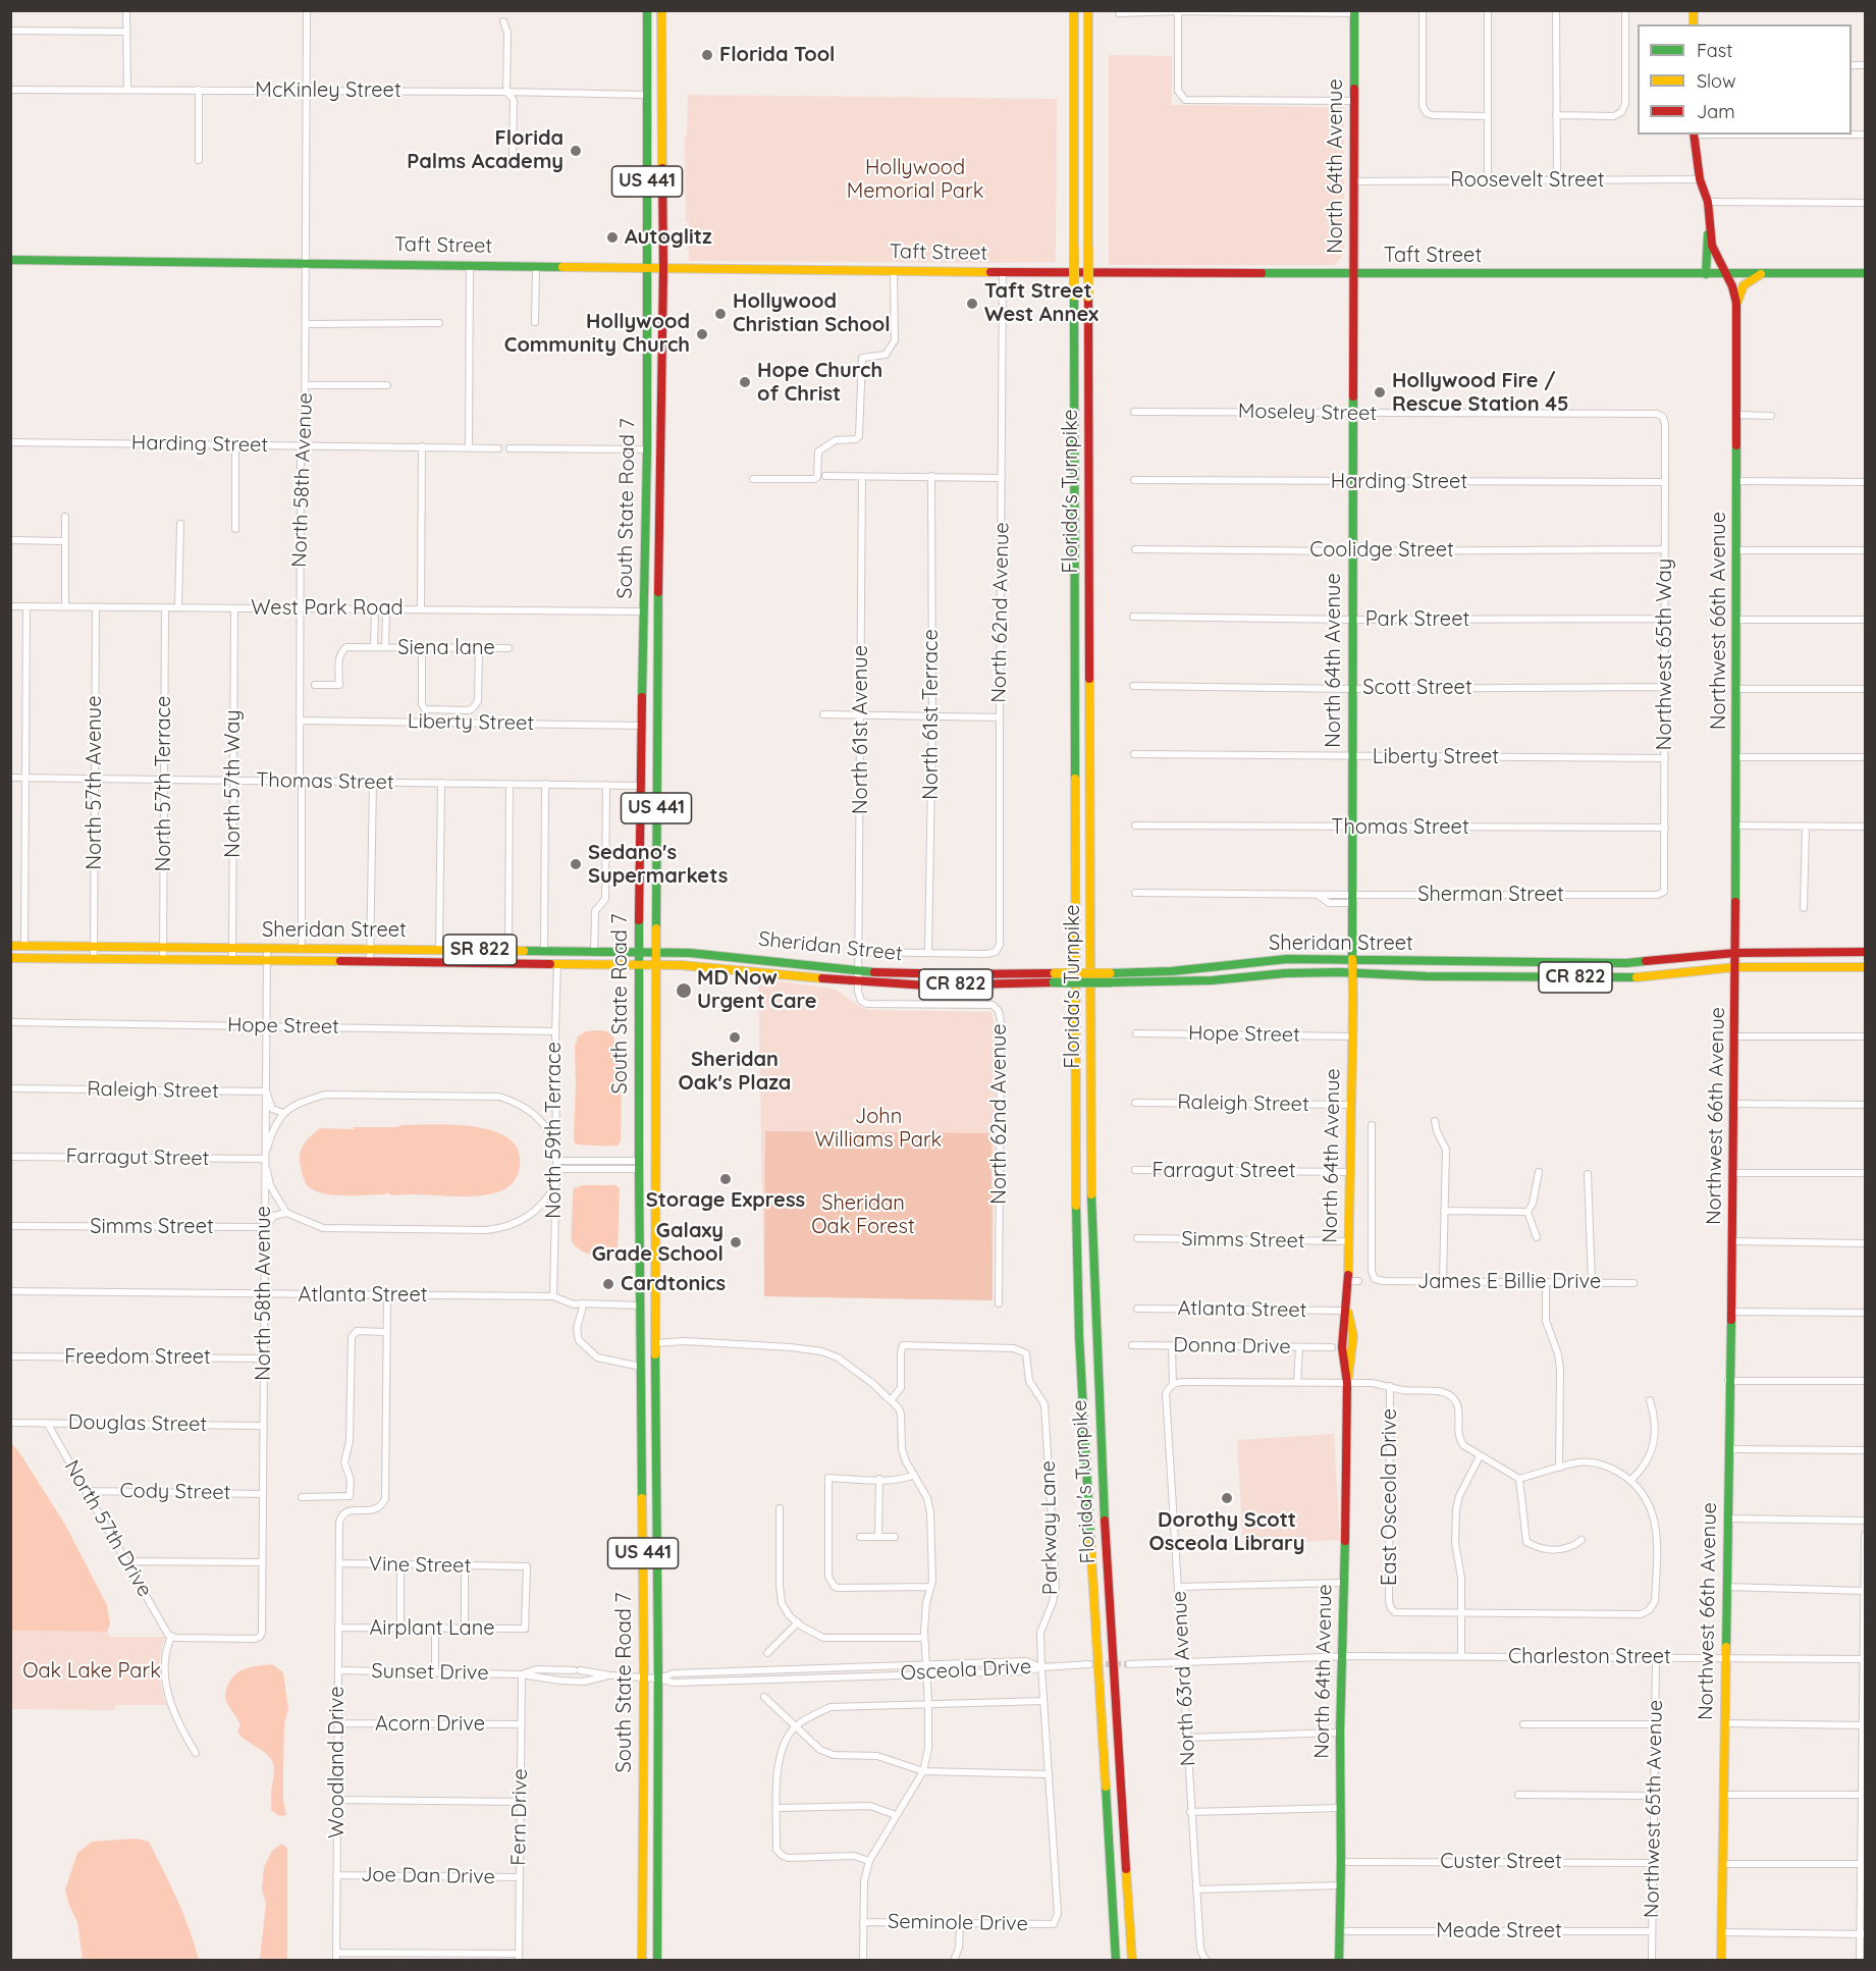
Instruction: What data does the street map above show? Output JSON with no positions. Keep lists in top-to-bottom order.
{
  "streets": {
    "main road": [
      "North 64th Avenue",
      "US 441",
      "Taft Street",
      "Florida's Turnpike",
      "South State Road 7",
      "Northwest 66th Avenue",
      "Sheridan Street",
      "SR 822",
      "CR 822"
    ],
    "street": [
      "McKinley Street",
      "Roosevelt Street",
      "Moseley Street",
      "Harding Street",
      "North 58th Avenue",
      "Coolidge Street",
      "West Park Road",
      "North 62nd Avenue",
      "Park Street",
      "Siena lane",
      "Northwest 65th Way",
      "Scott Street",
      "North 61st Terrace",
      "Liberty Street",
      "North 61st Avenue",
      "Thomas Street",
      "North 57th Avenue",
      "North 57th Terrace",
      "North 57th Way",
      "Sherman Street",
      "Hope Street",
      "Raleigh Street",
      "North 59th Terrace",
      "Farragut Street",
      "Simms Street",
      "James E Billie Drive",
      "Atlanta Street",
      "Donna Drive",
      "Freedom Street",
      "Douglas Street",
      "Cody Street",
      "East Osceola Drive",
      "Parkway Lane",
      "North 57th Drive",
      "Vine Street",
      "Airplant Lane",
      "Charleston Street",
      "Osceola Drive",
      "Sunset Drive",
      "North 63rd Avenue",
      "Acorn Drive",
      "Woodland Drive",
      "Northwest 65th Avenue",
      "Fern Drive",
      "Custer Street",
      "Joe Dan Drive",
      "Seminole Drive",
      "Meade Street"
    ]
  },
  "crossings": [
    ["McKinley Street", "North 58th Avenue"],
    ["McKinley Street", "South State Road 7"],
    ["North 64th Avenue", "Roosevelt Street"],
    ["North 64th Avenue", "Taft Street"],
    ["North 64th Avenue", "Moseley Street"],
    ["North 64th Avenue", "Harding Street"],
    ["North 64th Avenue", "Coolidge Street"],
    ["North 64th Avenue", "Park Street"],
    ["North 64th Avenue", "Scott Street"],
    ["North 64th Avenue", "Liberty Street"],
    ["North 64th Avenue", "Thomas Street"],
    ["North 64th Avenue", "Sherman Street"],
    ["North 64th Avenue", "Sheridan Street"],
    ["North 64th Avenue", "Hope Street"],
    ["North 64th Avenue", "Raleigh Street"],
    ["North 64th Avenue", "Farragut Street"],
    ["North 64th Avenue", "Simms Street"],
    ["North 64th Avenue", "Atlanta Street"],
    ["North 64th Avenue", "Charleston Street"],
    ["Taft Street", "North 58th Avenue"],
    ["Taft Street", "South State Road 7"],
    ["Taft Street", "North 62nd Avenue"],
    ["Taft Street", "Northwest 66th Avenue"],
    ["Moseley Street", "Northwest 65th Way"],
    ["Harding Street", "North 58th Avenue"],
    ["Harding Street", "Northwest 65th Way"],
    ["North 58th Avenue", "West Park Road"],
    ["North 58th Avenue", "Liberty Street"],
    ["North 58th Avenue", "Thomas Street"],
    ["North 58th Avenue", "Sheridan Street"],
    ["North 58th Avenue", "Hope Street"],
    ["North 58th Avenue", "Raleigh Street"],
    ["North 58th Avenue", "Farragut Street"],
    ["North 58th Avenue", "Simms Street"],
    ["North 58th Avenue", "Atlanta Street"],
    ["North 58th Avenue", "Freedom Street"],
    ["North 58th Avenue", "Douglas Street"],
    ["North 58th Avenue", "Cody Street"],
    ["North 58th Avenue", "North 57th Drive"],
    ["South State Road 7", "West Park Road"],
    ["South State Road 7", "Liberty Street"],
    ["South State Road 7", "Thomas Street"],
    ["South State Road 7", "Sheridan Street"],
    ["South State Road 7", "Atlanta Street"],
    ["South State Road 7", "Osceola Drive"],
    ["South State Road 7", "Sunset Drive"],
    ["Coolidge Street", "Northwest 65th Way"],
    ["West Park Road", "Siena lane"],
    ["West Park Road", "North 57th Avenue"],
    ["West Park Road", "North 57th Terrace"],
    ["West Park Road", "North 57th Way"],
    ["North 62nd Avenue", "North 61st Avenue"],
    ["North 62nd Avenue", "Sheridan Street"],
    ["Park Street", "Northwest 65th Way"],
    ["Northwest 66th Avenue", "Sheridan Street"],
    ["Northwest 66th Avenue", "Charleston Street"],
    ["Northwest 65th Way", "Scott Street"],
    ["Northwest 65th Way", "Liberty Street"],
    ["Northwest 65th Way", "Thomas Street"],
    ["Northwest 65th Way", "Sherman Street"],
    ["North 61st Terrace", "Sheridan Street"],
    ["North 61st Avenue", "Sheridan Street"],
    ["Thomas Street", "North 57th Avenue"],
    ["Thomas Street", "North 57th Terrace"],
    ["Thomas Street", "North 57th Way"],
    ["North 57th Avenue", "Sheridan Street"],
    ["North 57th Terrace", "Sheridan Street"],
    ["North 57th Way", "Sheridan Street"],
    ["Sheridan Street", "North 59th Terrace"],
    ["Hope Street", "North 59th Terrace"],
    ["North 59th Terrace", "Atlanta Street"],
    ["Douglas Street", "North 57th Drive"],
    ["Cody Street", "North 57th Drive"],
    ["Parkway Lane", "Osceola Drive"],
    ["Parkway Lane", "Seminole Drive"],
    ["Vine Street", "Airplant Lane"],
    ["Vine Street", "Woodland Drive"],
    ["Airplant Lane", "Woodland Drive"],
    ["Charleston Street", "North 63rd Avenue"],
    ["Charleston Street", "Northwest 65th Avenue"],
    ["Osceola Drive", "Sunset Drive"],
    ["Sunset Drive", "Woodland Drive"],
    ["Sunset Drive", "Fern Drive"],
    ["Acorn Drive", "Woodland Drive"],
    ["Acorn Drive", "Fern Drive"],
    ["Woodland Drive", "Joe Dan Drive"],
    ["Northwest 65th Avenue", "Custer Street"],
    ["Northwest 65th Avenue", "Meade Street"],
    ["Fern Drive", "Joe Dan Drive"]
  ],
  "parks": [
    "Hollywood Memorial Park",
    "John Williams Park",
    "Sheridan Oak Forest",
    "Oak Lake Park"
  ],
  "places": [
    "Florida Tool",
    "Florida Palms Academy",
    "Autoglitz",
    "Taft Street West Annex",
    "Hollywood Christian School",
    "Hollywood Community Church",
    "Hope Church of Christ",
    "Hollywood Fire / Rescue Station 45",
    "Sedano's Supermarkets",
    "MD Now Urgent Care",
    "Sheridan Oak's Plaza",
    "Storage Express",
    "Galaxy Grade School",
    "Cardtonics",
    "Dorothy Scott Osceola Library"
  ],
  "legend": ["Fast", "Slow", "Jam"]
}
